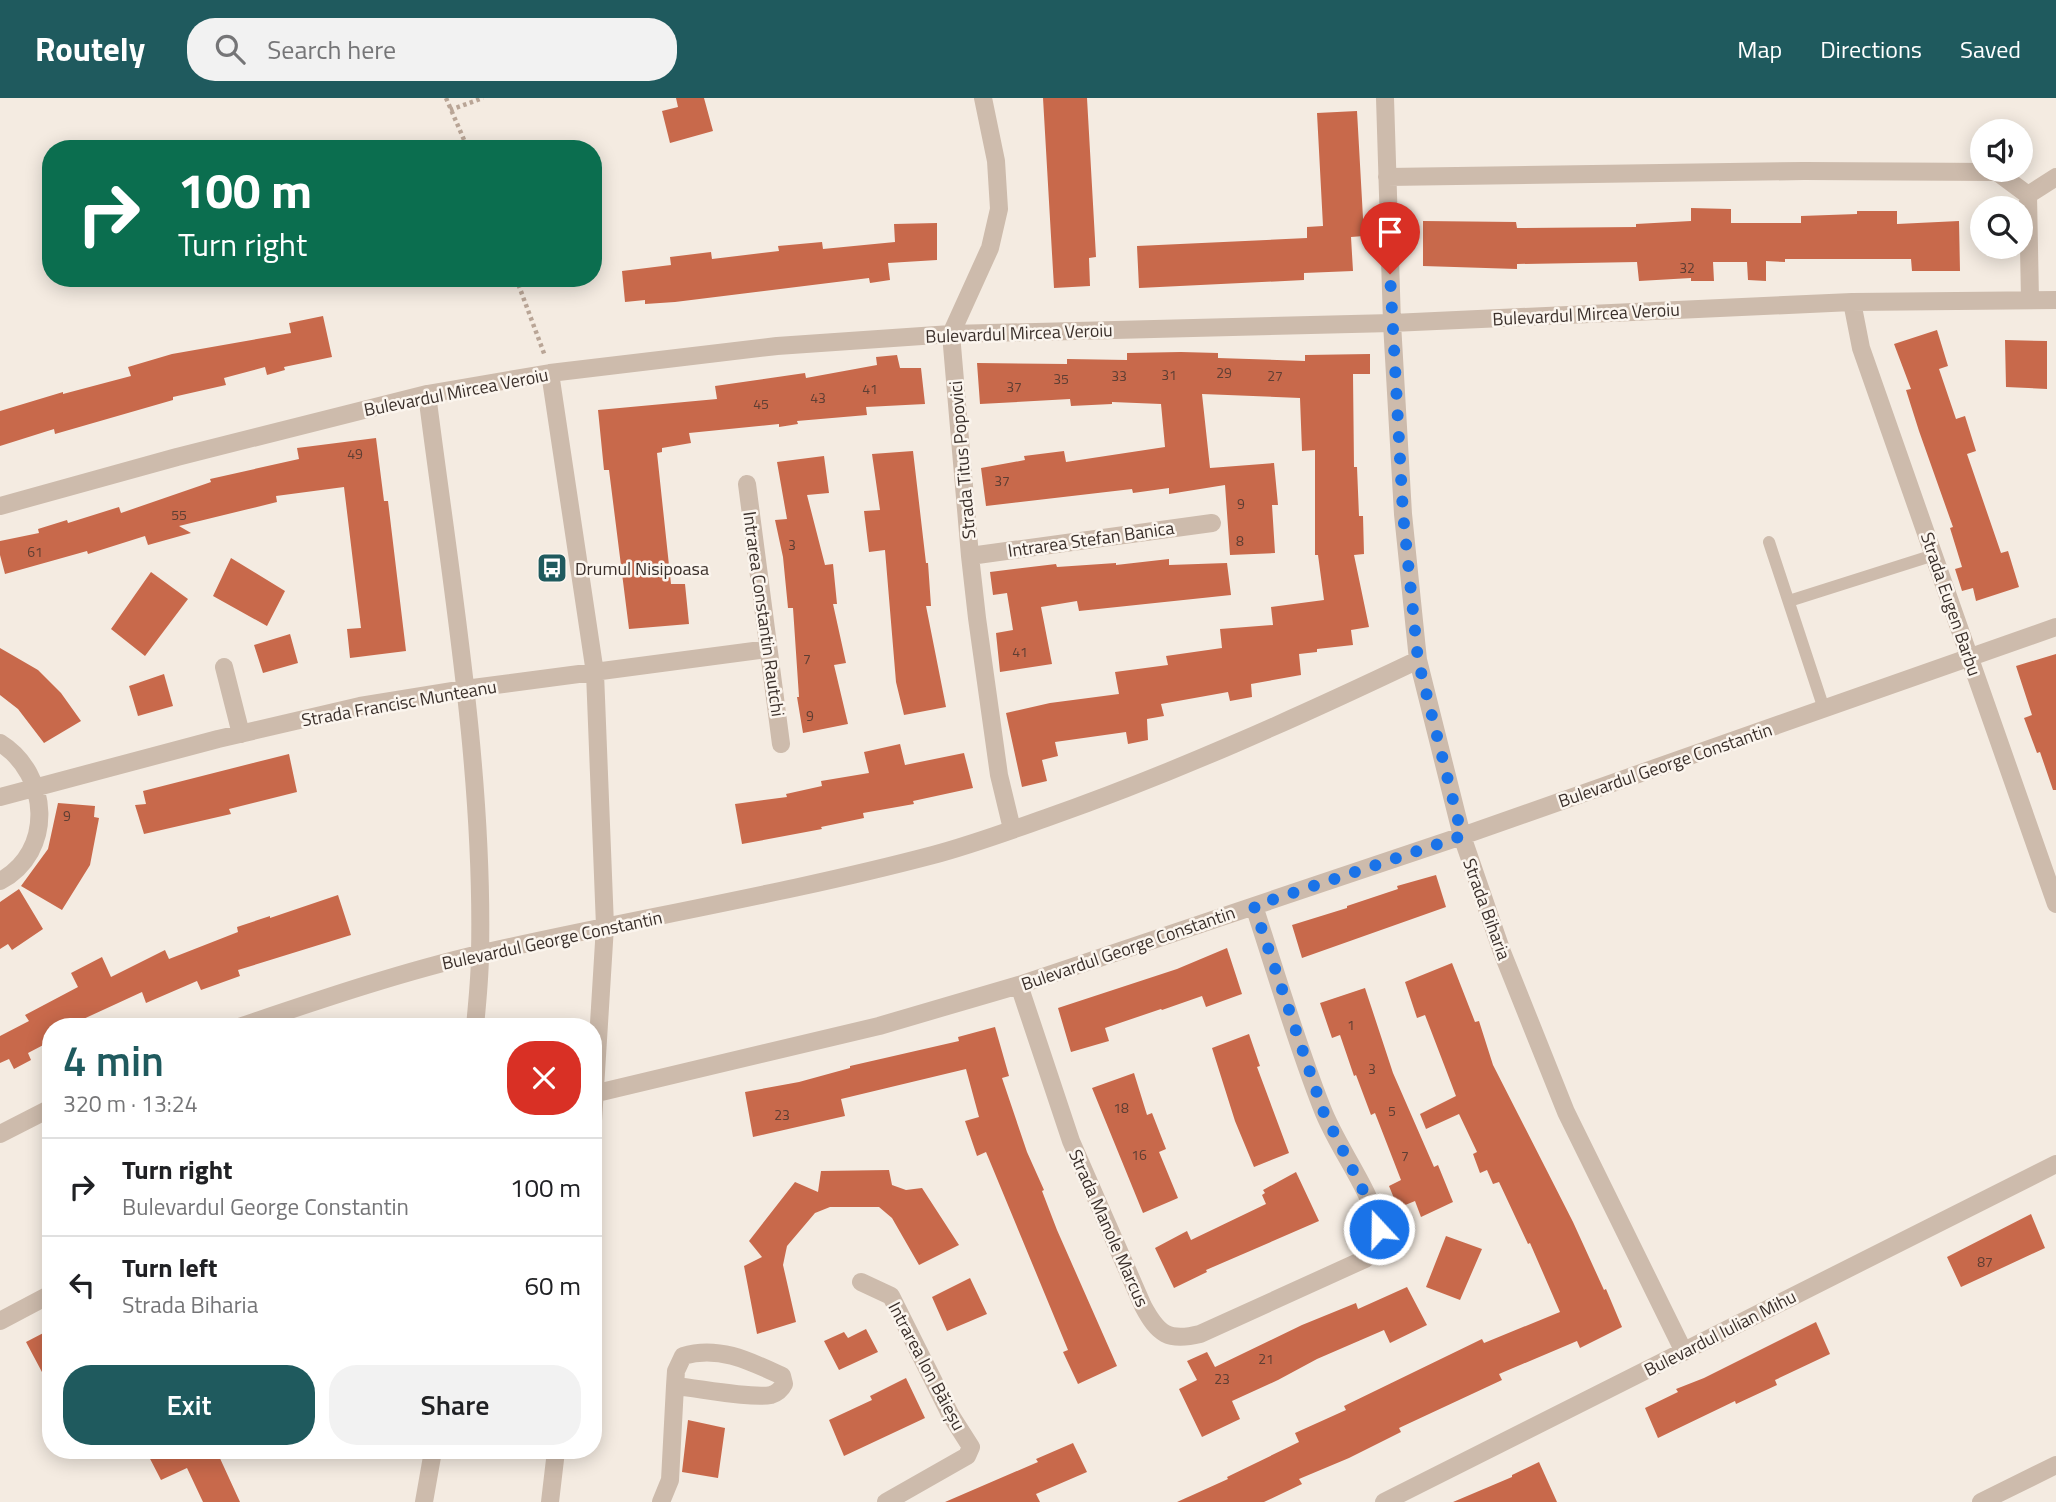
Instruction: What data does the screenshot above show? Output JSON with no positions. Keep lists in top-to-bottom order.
{
  "streets": {
    "street": [
      "Bulevardul Mircea Veroiu",
      "Strada Titus Popovici",
      "Intrarea Stefan Banica",
      "Strada Eugen Barbu",
      "Intrarea Constantin Rautchi",
      "Strada Francisc Munteanu",
      "Bulevardul George Constantin",
      "Strada Biharia",
      "Strada Manole Marcus",
      "Bulevardul Iulian Mihu",
      "Intrarea Ion Băieșu"
    ]
  },
  "crossings": [
    ["Bulevardul Mircea Veroiu", "Strada Titus Popovici"],
    ["Bulevardul Mircea Veroiu", "Strada Eugen Barbu"],
    ["Bulevardul Mircea Veroiu", "Strada Biharia"],
    ["Strada Titus Popovici", "Intrarea Stefan Banica"],
    ["Strada Titus Popovici", "Bulevardul George Constantin"],
    ["Strada Eugen Barbu", "Bulevardul George Constantin"],
    ["Intrarea Constantin Rautchi", "Strada Francisc Munteanu"],
    ["Bulevardul George Constantin", "Strada Biharia"],
    ["Bulevardul George Constantin", "Strada Manole Marcus"],
    ["Strada Biharia", "Bulevardul Iulian Mihu"]
  ],
  "places": {
    "bus stop": ["Drumul Nisipoasa"]
  },
  "house_numbers": [
    "32",
    "29",
    "31",
    "33",
    "27",
    "35",
    "37",
    "41",
    "43",
    "45",
    "49",
    "37",
    "9",
    "55",
    "8",
    "3",
    "61",
    "41",
    "7",
    "9",
    "9",
    "1",
    "3",
    "18",
    "5",
    "23",
    "16",
    "7",
    "87",
    "21",
    "23"
  ],
  "page": {
    "header": "Routely",
    "search": "Search here",
    "nav": ["Map", "Directions", "Saved"],
    "turn": ["100 m", "Turn right"],
    "heading": ["4 min", "320 m · 13:24"],
    "list": [
      {
        "name": "Turn right",
        "note": "Bulevardul George Constantin",
        "value": "100 m"
      },
      {
        "name": "Turn left",
        "note": "Strada Biharia",
        "value": "60 m"
      }
    ],
    "buttons": ["Exit", "Share"]
  }
}
